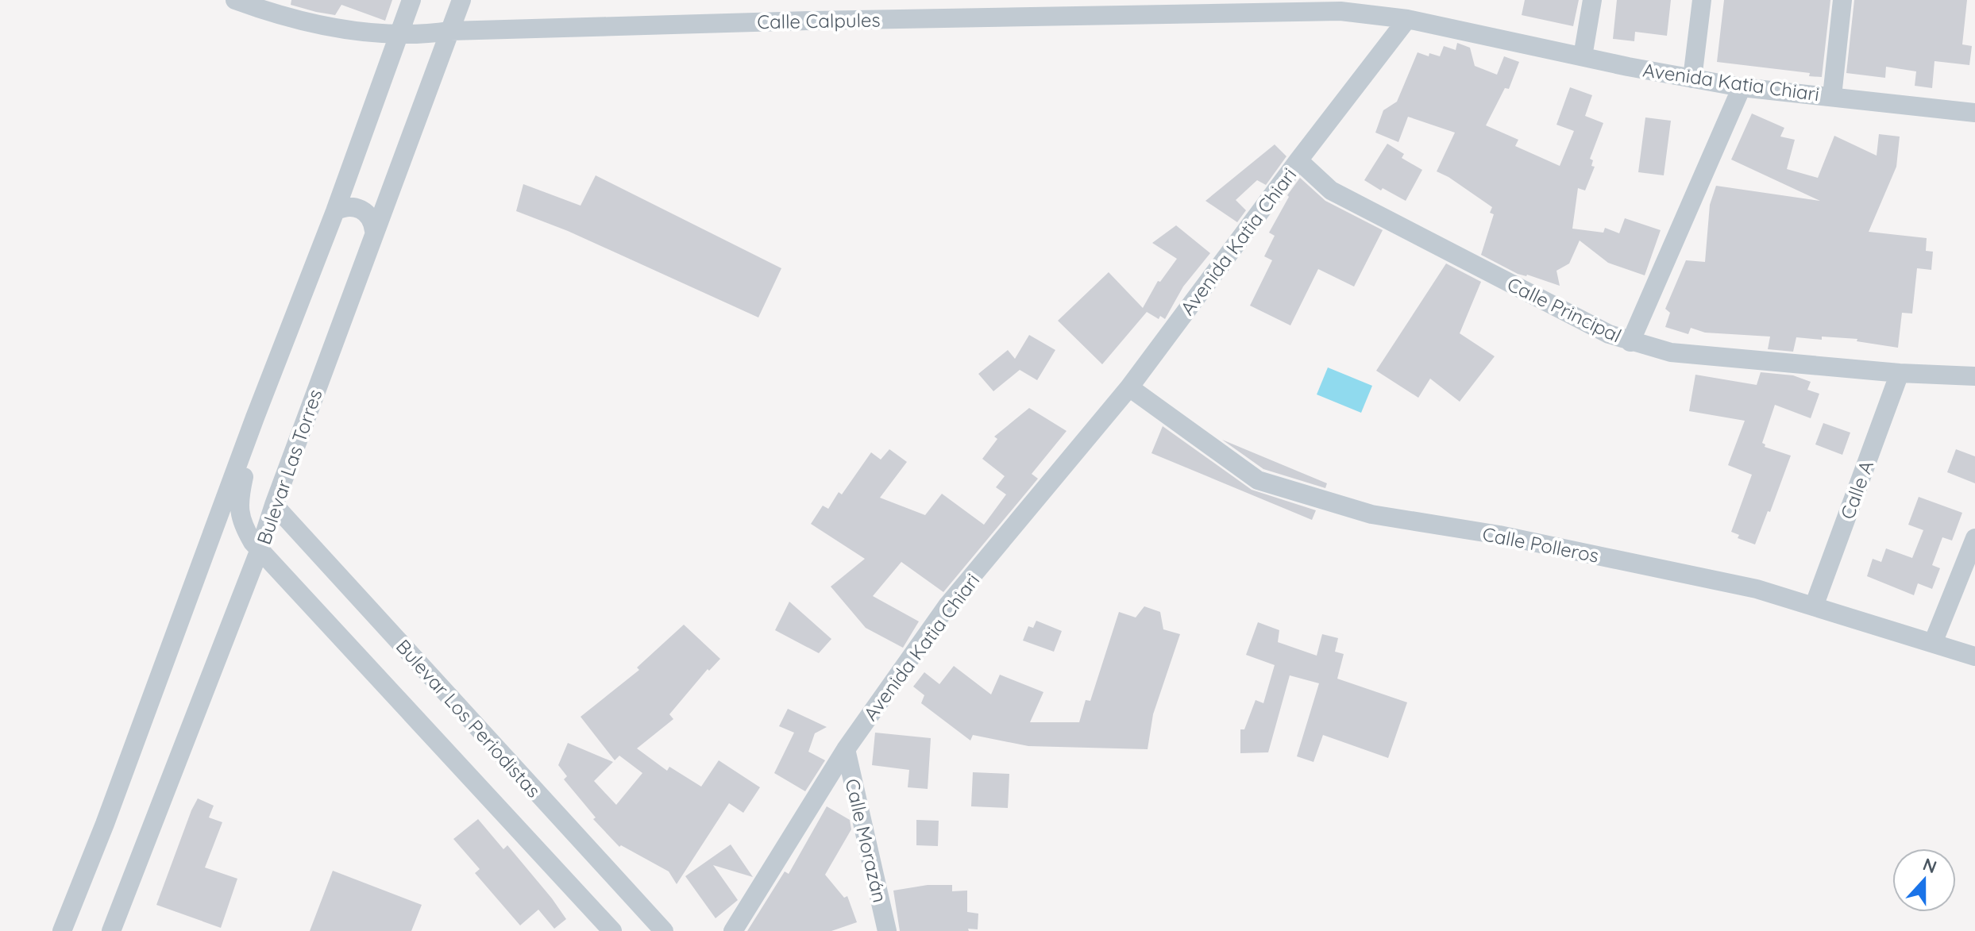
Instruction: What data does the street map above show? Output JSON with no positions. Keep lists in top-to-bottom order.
{
  "streets": {
    "street": [
      "Calle Calpules",
      "Avenida Katia Chiari",
      "Calle Principal",
      "Bulevar Las Torres",
      "Calle A",
      "Calle Polleros",
      "Bulevar Los Periodistas",
      "Calle Morazán"
    ]
  },
  "crossings": [
    ["Calle Calpules", "Avenida Katia Chiari"],
    ["Calle Calpules", "Bulevar Las Torres"],
    ["Avenida Katia Chiari", "Calle Principal"],
    ["Avenida Katia Chiari", "Calle Polleros"],
    ["Avenida Katia Chiari", "Calle Morazán"],
    ["Calle Principal", "Calle A"],
    ["Bulevar Las Torres", "Bulevar Los Periodistas"],
    ["Calle A", "Calle Polleros"]
  ],
  "north": "top"
}
